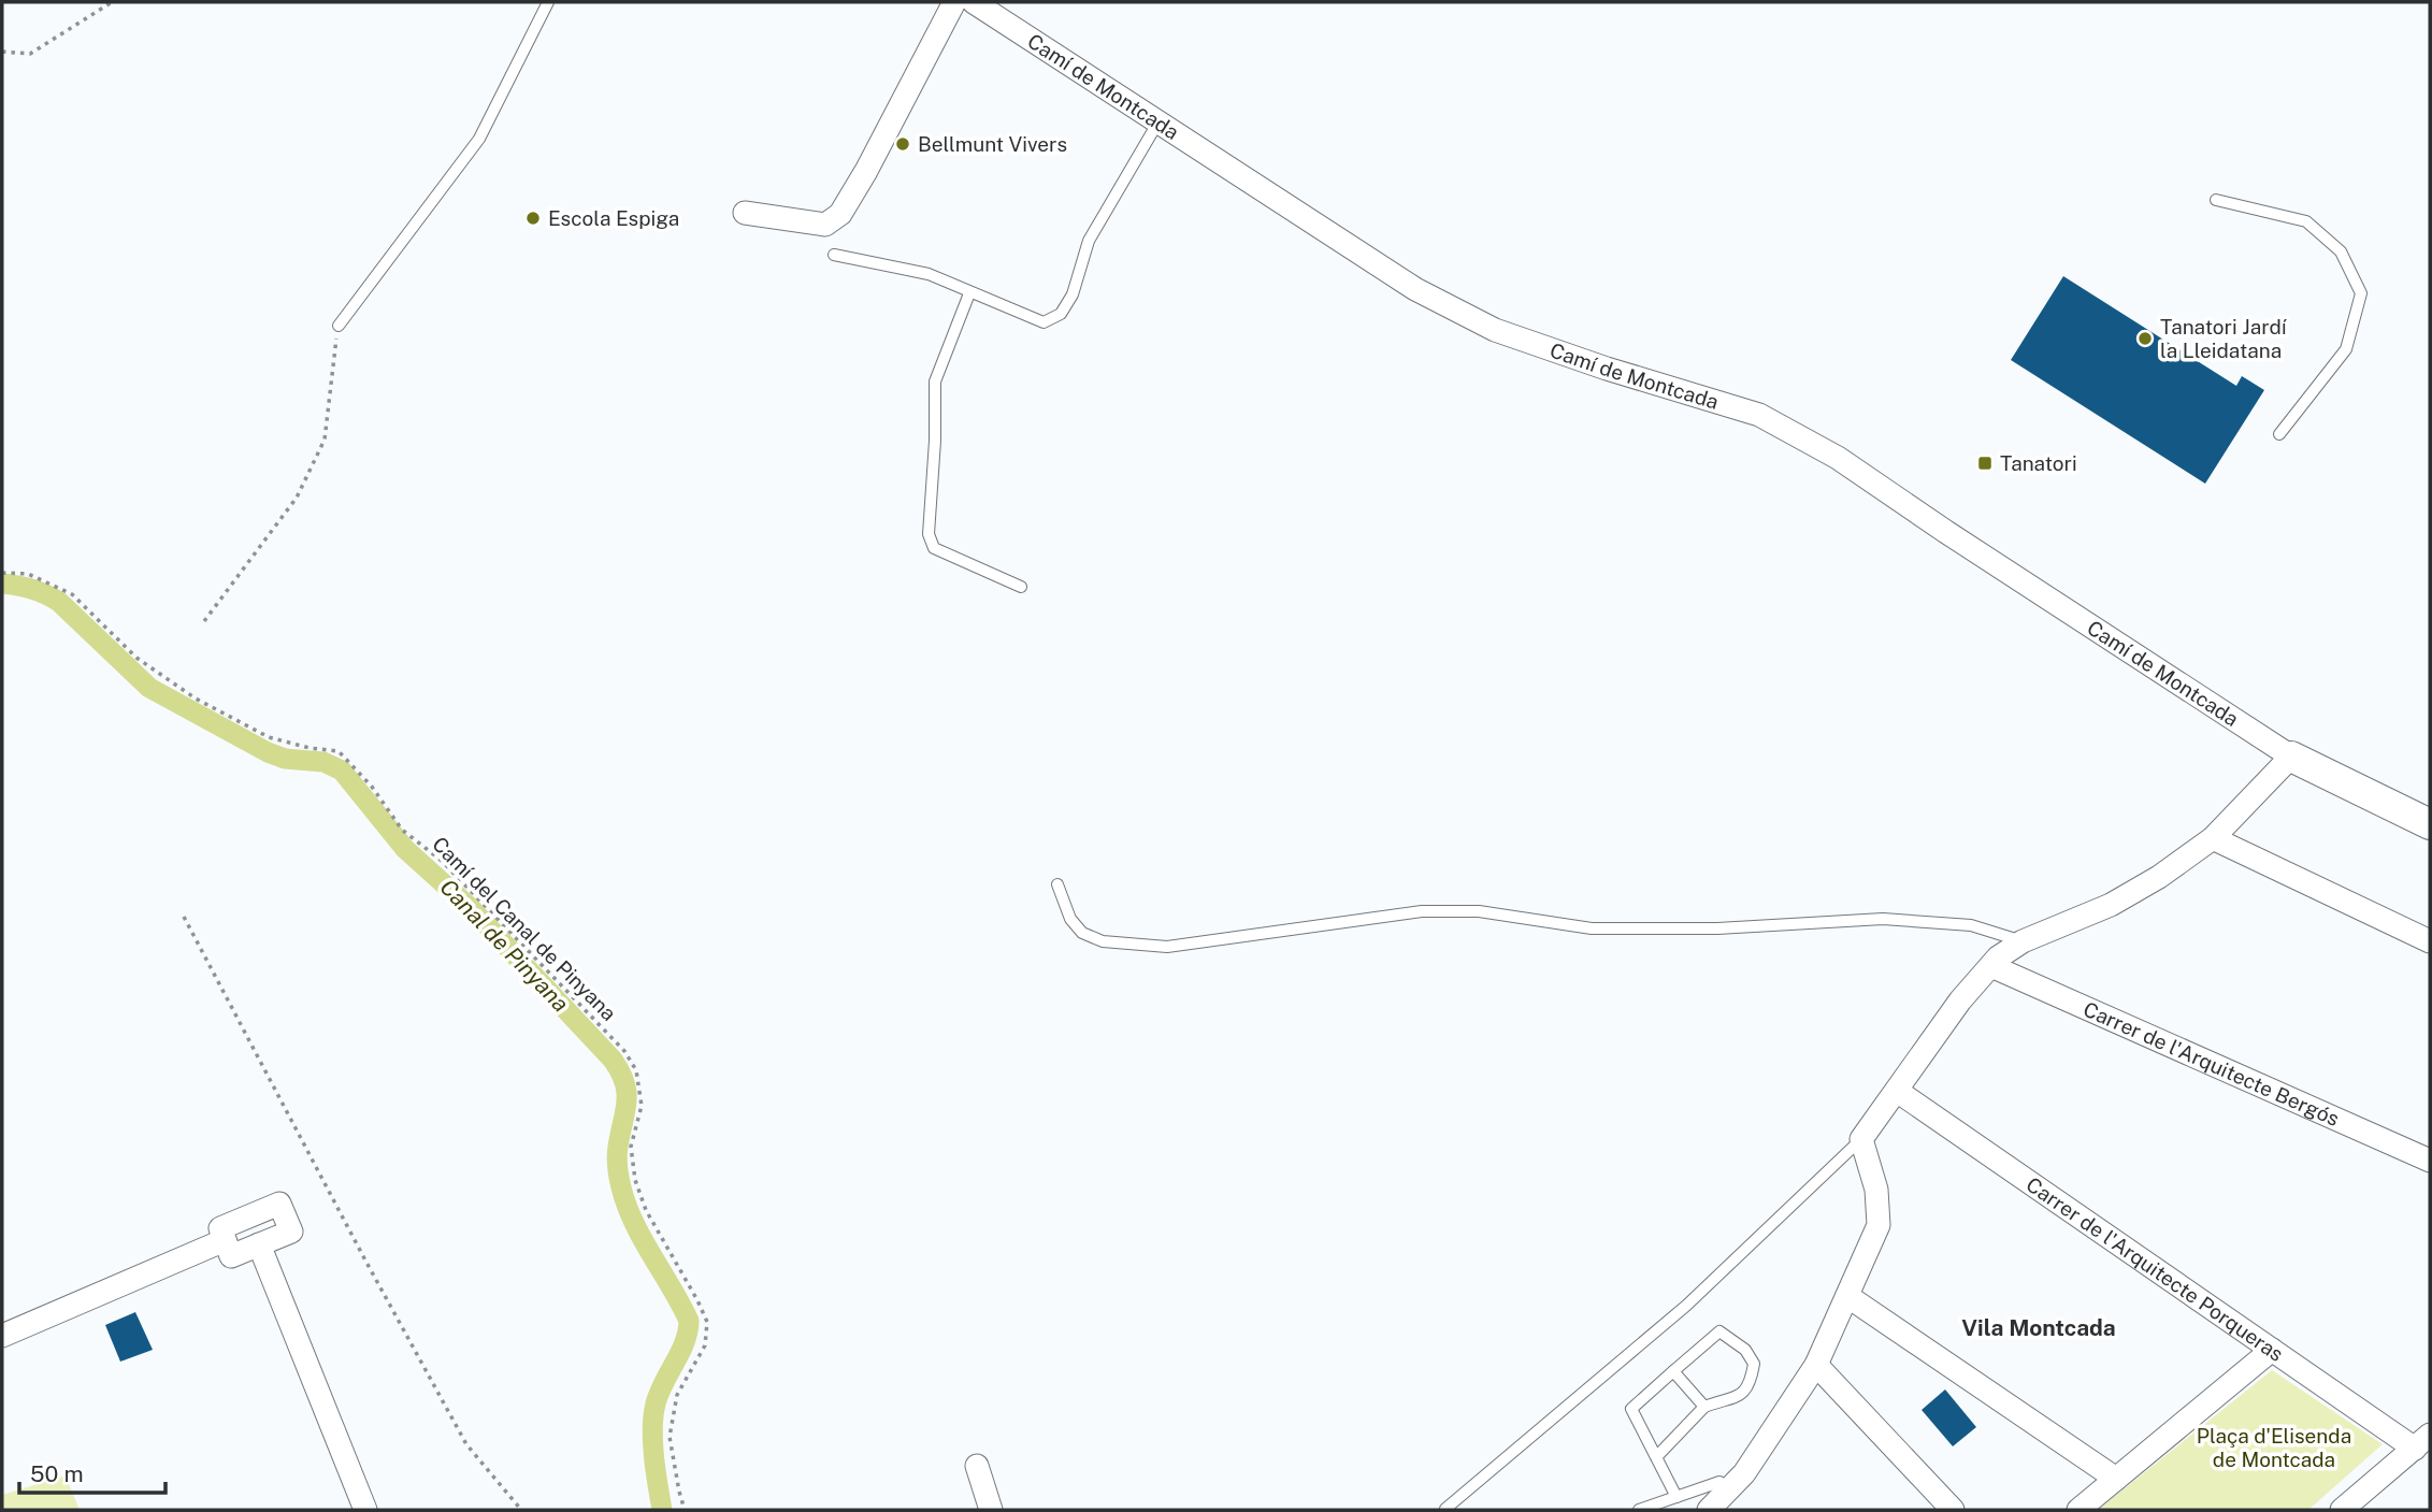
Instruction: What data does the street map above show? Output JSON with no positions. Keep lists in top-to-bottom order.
{
  "streets": {
    "street": ["Camí de Montcada", "Carrer de l'Arquitecte Bergós", "Carrer de l'Arquitecte Porqueras"],
    "path": ["Camí del Canal de Pinyana"]
  },
  "districts": ["Vila Montcada"],
  "water": ["Canal de Pinyana"],
  "parks": ["Plaça d'Elisenda de Montcada"],
  "places": {
    "other": ["Bellmunt Vivers", "Escola Espiga", "Tanatori Jardí la Lleidatana"],
    "transit": ["Tanatori"]
  },
  "scale_bar": "50 m"
}
